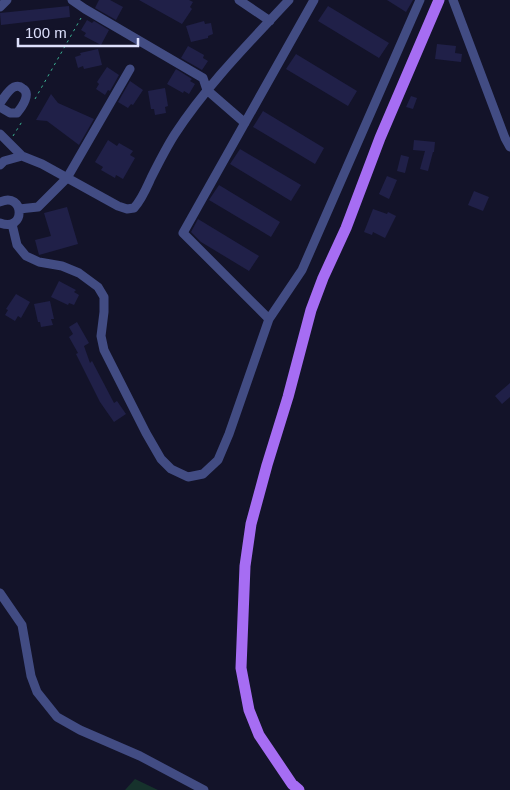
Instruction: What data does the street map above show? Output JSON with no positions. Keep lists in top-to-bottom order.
{
  "scale_bar": "100 m"
}
